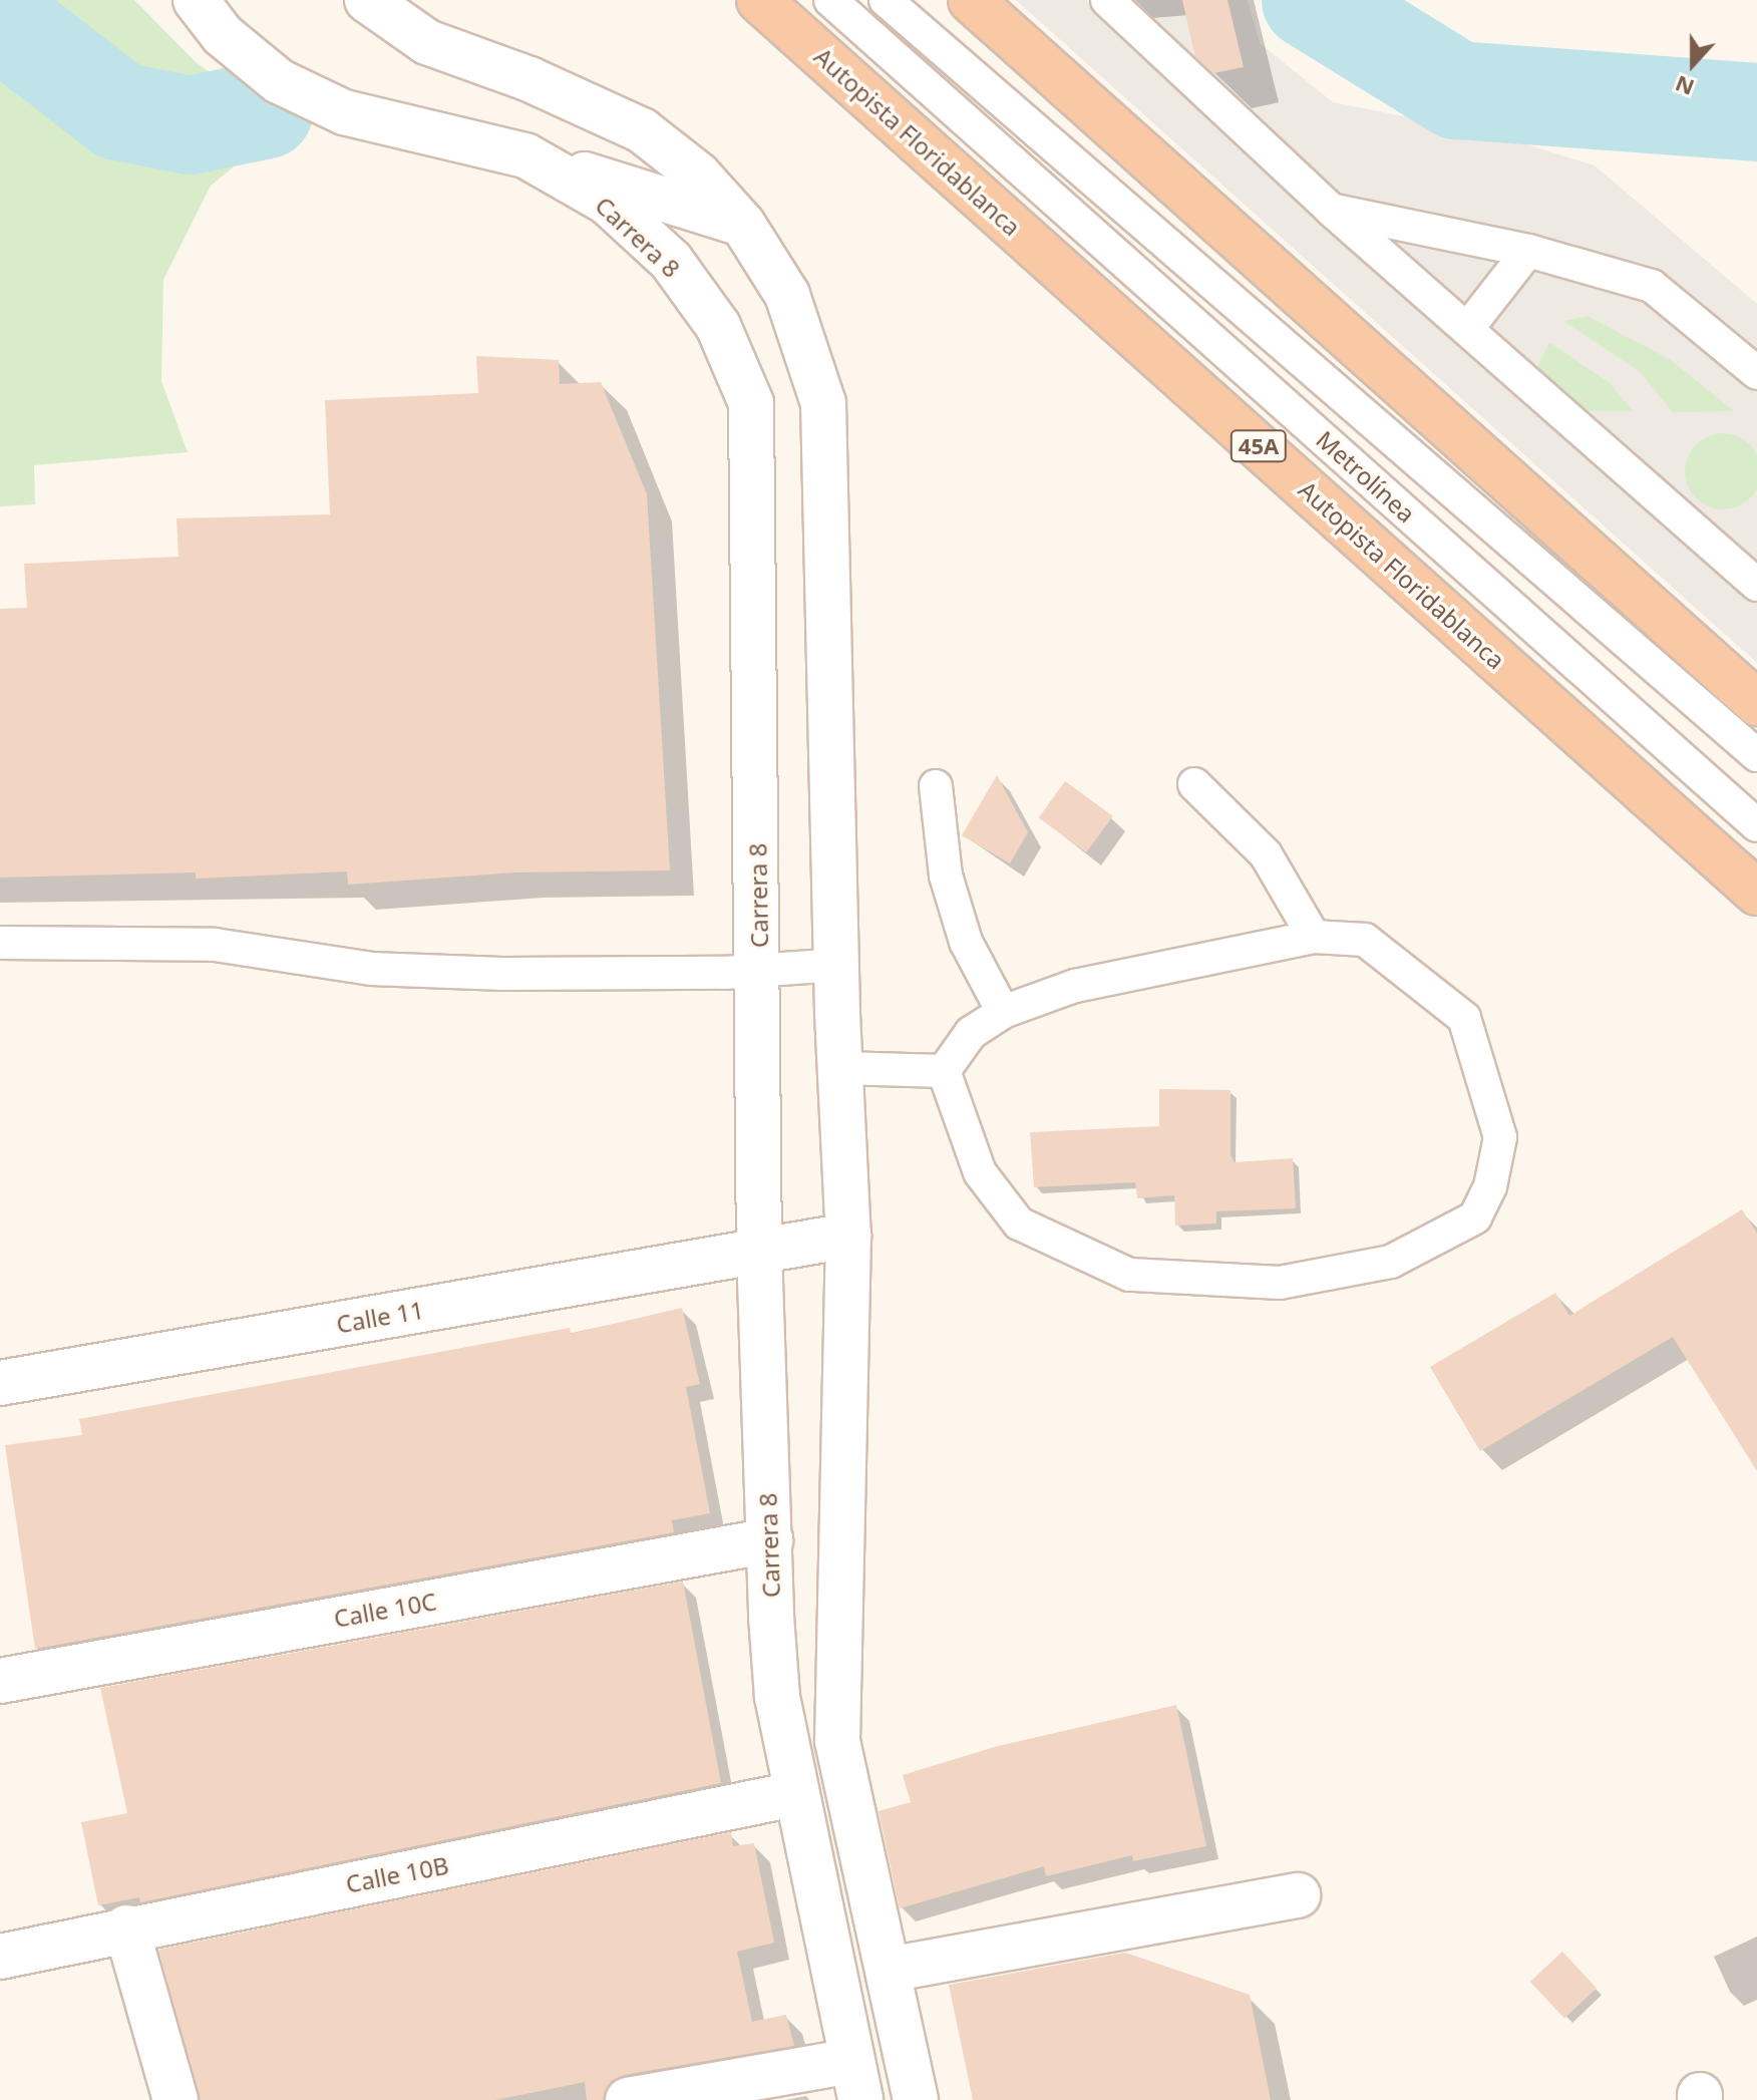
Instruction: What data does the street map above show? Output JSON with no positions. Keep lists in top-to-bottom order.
{
  "streets": {
    "highway": ["Autopista Floridablanca", "45A"],
    "main road": [
      "Carrera 8",
      "Calle 11",
      "Calle 10C",
      "Calle 10B"
    ],
    "lane": ["Metrolínea"]
  },
  "crossings": [
    ["Carrera 8", "Calle 11"],
    ["Carrera 8", "Calle 10C"],
    ["Carrera 8", "Calle 10B"]
  ],
  "north": "bottom"
}
